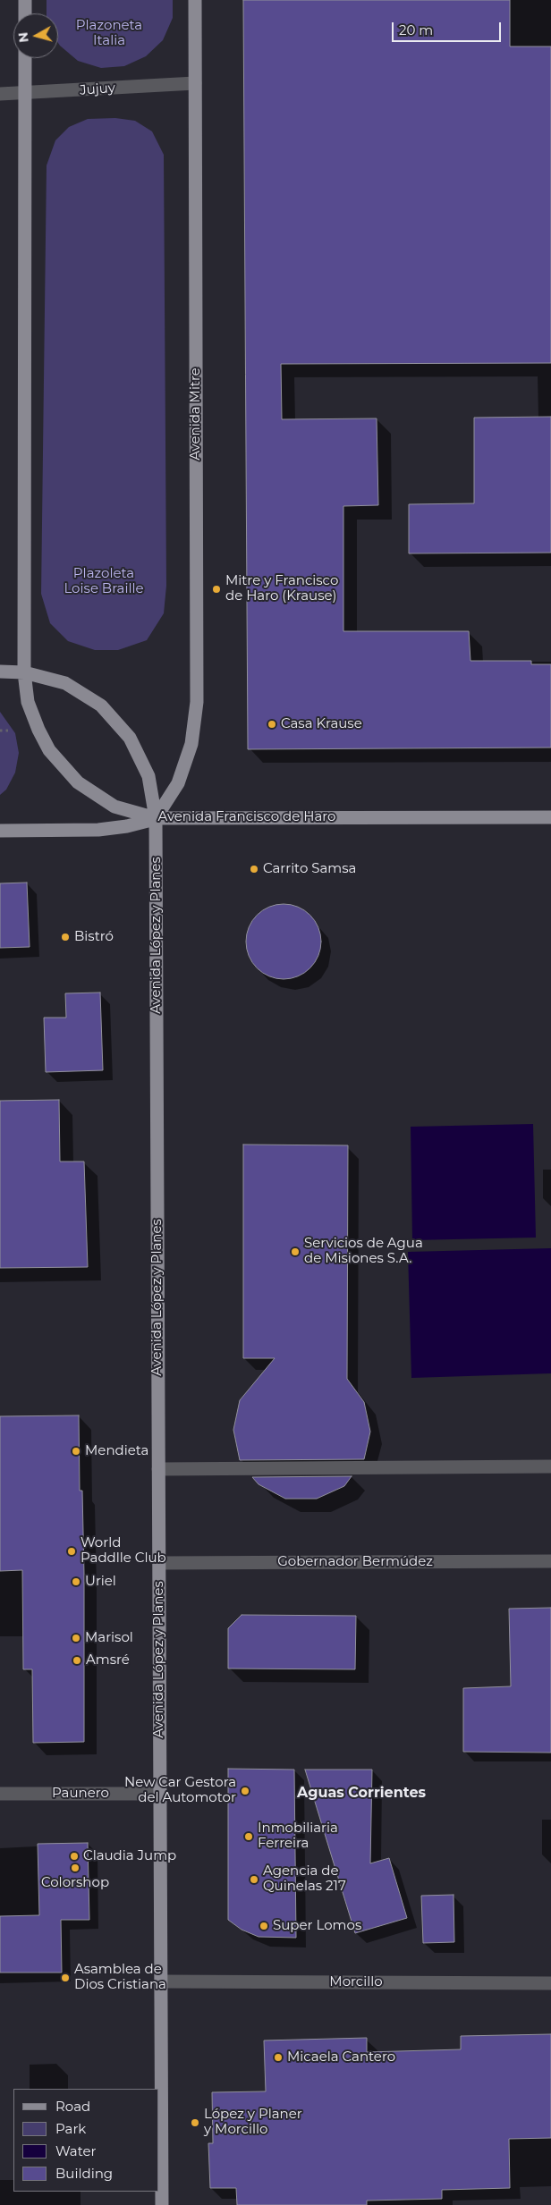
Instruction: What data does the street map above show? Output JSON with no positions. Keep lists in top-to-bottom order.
{
  "streets": {
    "main road": ["Avenida Mitre", "Avenida Francisco de Haro", "Avenida López y Planes"],
    "street": [
      "Jujuy",
      "Gobernador Bermúdez",
      "Paunero",
      "Morcillo"
    ]
  },
  "crossings": [
    ["Jujuy", "Avenida Mitre"],
    ["Avenida Mitre", "Avenida Francisco de Haro"],
    ["Avenida Mitre", "Avenida López y Planes"],
    ["Avenida Francisco de Haro", "Avenida López y Planes"],
    ["Avenida López y Planes", "Gobernador Bermúdez"],
    ["Avenida López y Planes", "Paunero"],
    ["Avenida López y Planes", "Morcillo"]
  ],
  "districts": ["Aguas Corrientes"],
  "parks": ["Plazoneta Italia", "Plazoleta Loise Braille"],
  "places": [
    "Mitre y Francisco de Haro (Krause)",
    "Casa Krause",
    "Carrito Samsa",
    "Bistró",
    "Servicios de Agua de Misiones S.A.",
    "Mendieta",
    "World Paddlle Club",
    "Uriel",
    "Marisol",
    "Amsré",
    "New Car Gestora del Automotor",
    "Inmobiliaria Ferreira",
    "Claudia Jump",
    "Colorshop",
    "Agencia de Quinelas 217",
    "Super Lomos",
    "Asamblea de Dios Cristiana",
    "Micaela Cantero",
    "López y Planer y Morcillo"
  ],
  "legend": [
    "Road",
    "Park",
    "Water",
    "Building"
  ],
  "scale_bar": "20 m",
  "north": "left"
}
